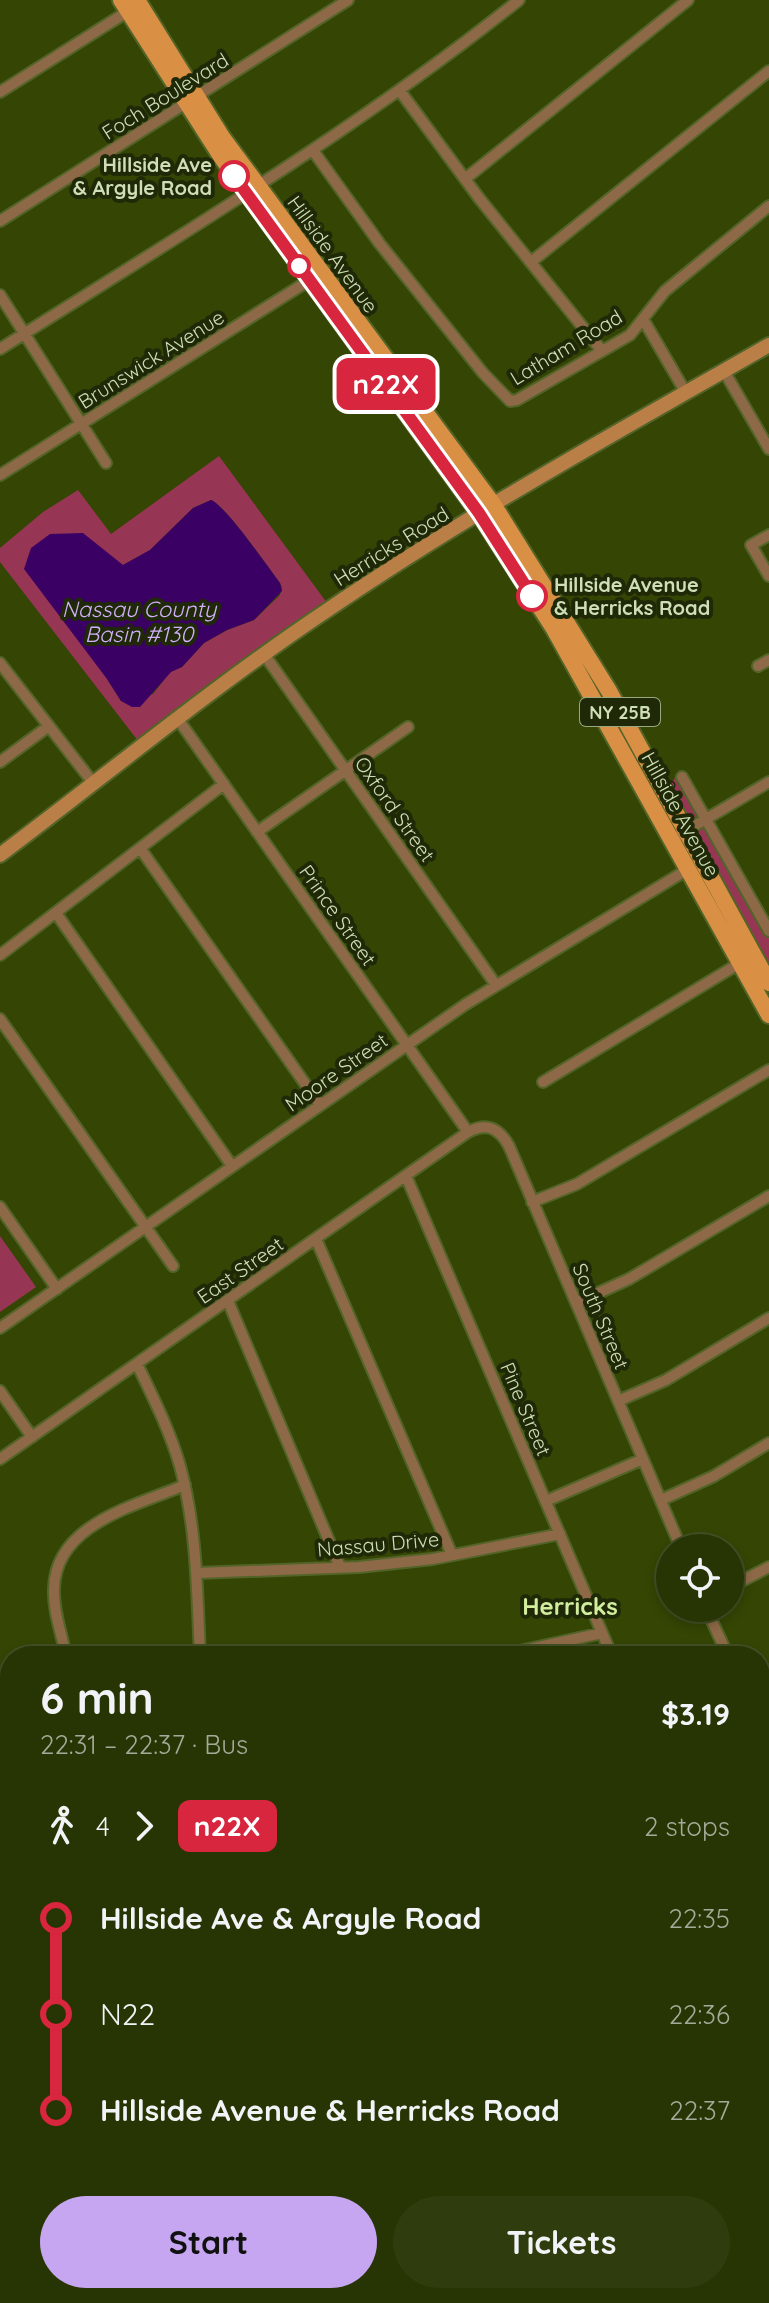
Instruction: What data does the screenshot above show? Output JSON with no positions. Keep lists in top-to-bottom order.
{
  "streets": {
    "main road": ["Hillside Avenue", "Herricks Road", "NY 25B"],
    "street": [
      "Foch Boulevard",
      "Latham Road",
      "Brunswick Avenue",
      "Oxford Street",
      "Prince Street",
      "Moore Street",
      "East Street",
      "South Street",
      "Pine Street",
      "Nassau Drive"
    ]
  },
  "crossings": [
    ["Foch Boulevard", "Hillside Avenue"],
    ["Hillside Avenue", "Brunswick Avenue"],
    ["Hillside Avenue", "Herricks Road"],
    ["Hillside Avenue", "Moore Street"],
    ["Herricks Road", "Oxford Street"],
    ["Herricks Road", "Prince Street"],
    ["Oxford Street", "Moore Street"],
    ["Prince Street", "Moore Street"],
    ["Prince Street", "East Street"],
    ["Prince Street", "South Street"],
    ["East Street", "South Street"],
    ["East Street", "Pine Street"],
    ["Pine Street", "Nassau Drive"]
  ],
  "districts": ["Herricks"],
  "water": ["Nassau County Basin #130"],
  "places": ["Hillside Ave & Argyle Road", "Hillside Avenue & Herricks Road"],
  "lines": ["bus line n22X"],
  "page": {
    "on_map": "n22X",
    "heading": ["6 min", "22:31 – 22:37 · Bus", "$3.19"],
    "legs": ["4", "n22X", "2 stops"],
    "list": [
      {
        "name": "Hillside Ave & Argyle Road",
        "value": "22:35"
      },
      {
        "name": "N22",
        "value": "22:36"
      },
      {
        "name": "Hillside Avenue & Herricks Road",
        "value": "22:37"
      }
    ],
    "buttons": ["Start", "Tickets"]
  }
}
